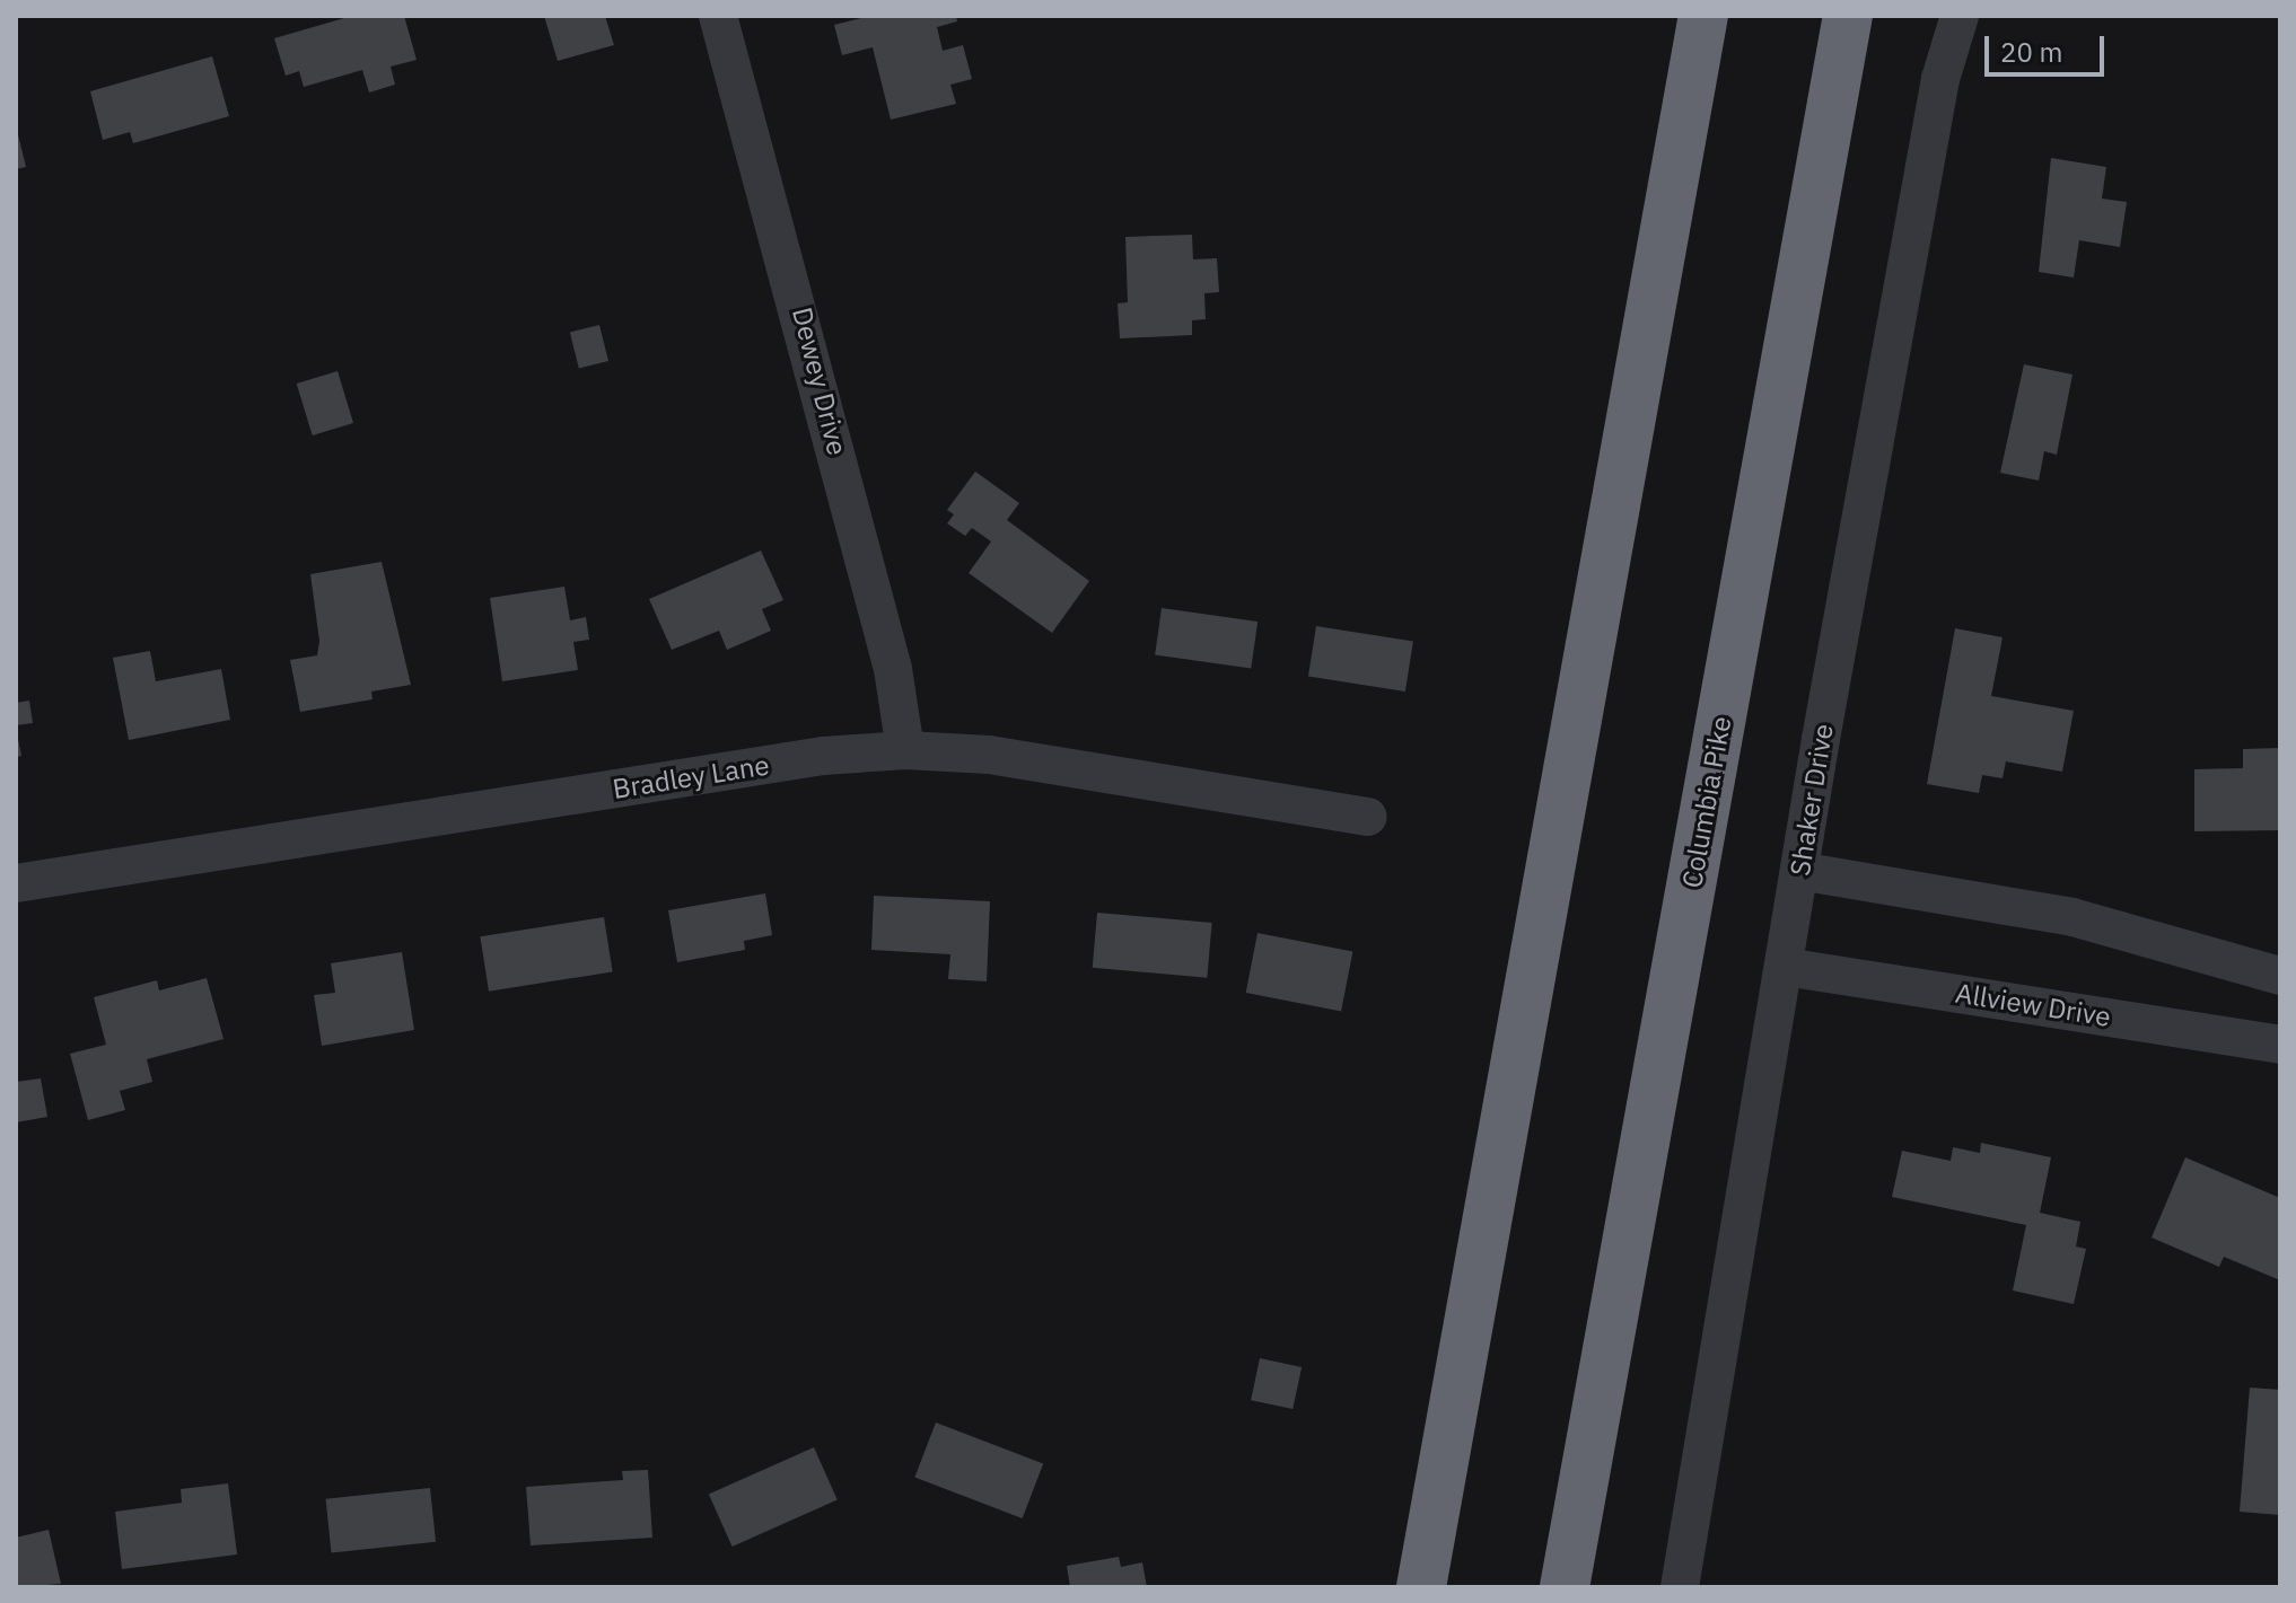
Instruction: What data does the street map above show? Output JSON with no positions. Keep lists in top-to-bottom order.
{
  "streets": {
    "highway": ["Columbia Pike"],
    "street": [
      "Dewey Drive",
      "Bradley Lane",
      "Shaker Drive",
      "Allview Drive"
    ]
  },
  "crossings": [
    ["Dewey Drive", "Bradley Lane"],
    ["Shaker Drive", "Allview Drive"]
  ],
  "scale_bar": "20 m"
}
